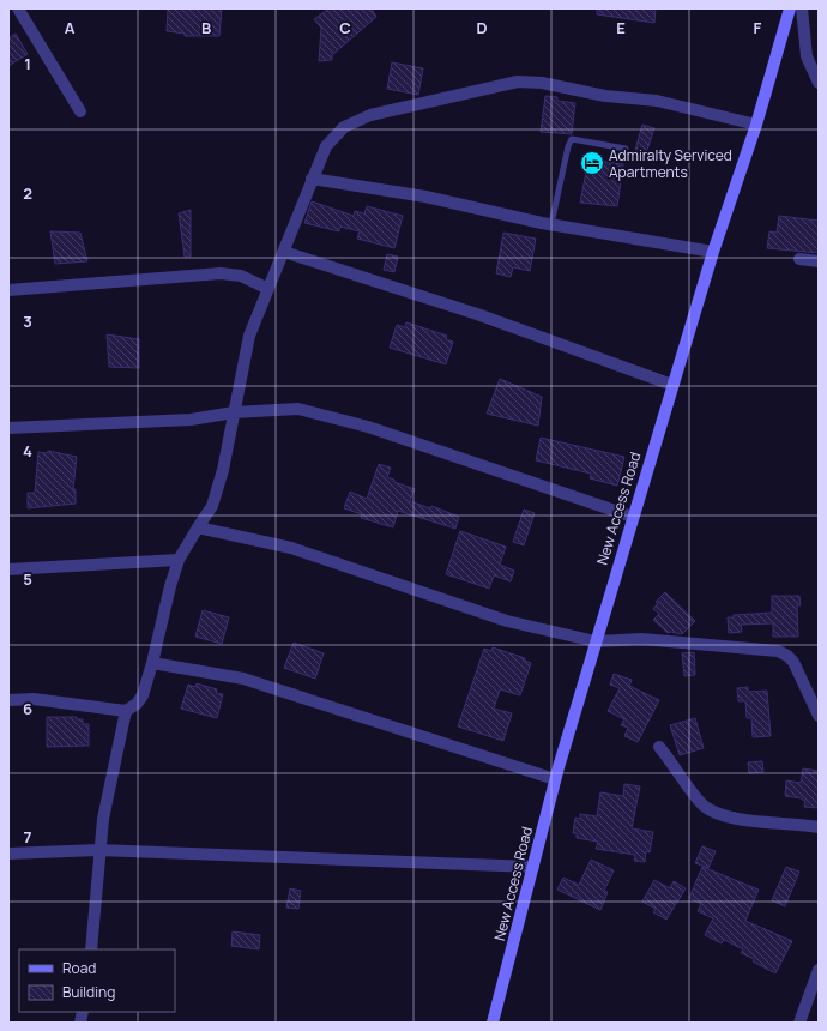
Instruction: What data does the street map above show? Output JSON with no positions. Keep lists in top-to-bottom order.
{
  "streets": {
    "main road": ["New Access Road"]
  },
  "places": {
    "hotel": ["Admiralty Serviced Apartments"]
  },
  "legend": ["Road", "Building"],
  "grid": {
    "columns": [
      "A",
      "B",
      "C",
      "D",
      "E",
      "F"
    ],
    "rows": [
      "1",
      "2",
      "3",
      "4",
      "5",
      "6",
      "7"
    ]
  }
}
